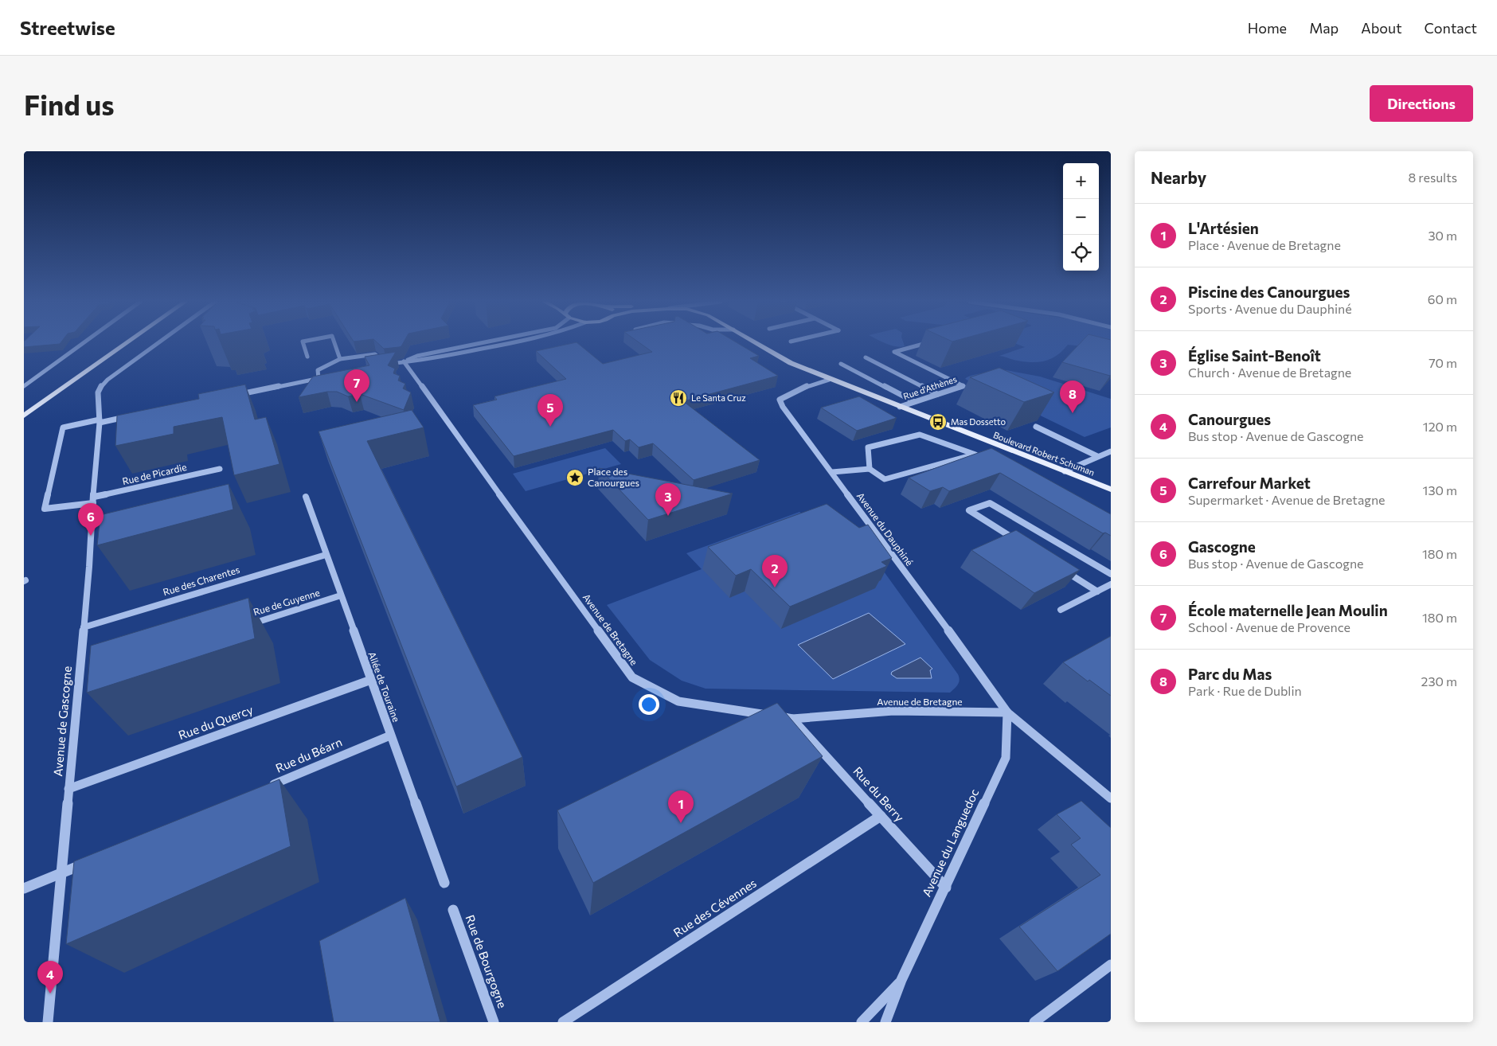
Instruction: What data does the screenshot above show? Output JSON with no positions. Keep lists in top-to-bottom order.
{
  "streets": {
    "main road": ["Boulevard Robert Schuman"],
    "street": [
      "Rue d'Athènes",
      "Rue de Picardie",
      "Avenue du Dauphiné",
      "Rue des Charentes",
      "Rue de Guyenne",
      "Avenue de Bretagne",
      "Allée de Touraine",
      "Avenue de Gascogne",
      "Rue du Quercy",
      "Rue du Béarn",
      "Rue du Berry",
      "Avenue du Languedoc",
      "Rue des Cévennes",
      "Rue de Bourgogne"
    ]
  },
  "crossings": [
    ["Rue d'Athènes", "Boulevard Robert Schuman"],
    ["Boulevard Robert Schuman", "Avenue du Dauphiné"],
    ["Rue de Picardie", "Avenue de Gascogne"],
    ["Avenue du Dauphiné", "Avenue de Bretagne"],
    ["Avenue du Dauphiné", "Avenue du Languedoc"],
    ["Rue des Charentes", "Allée de Touraine"],
    ["Rue des Charentes", "Avenue de Gascogne"],
    ["Rue de Guyenne", "Allée de Touraine"],
    ["Avenue de Bretagne", "Rue du Berry"],
    ["Avenue de Bretagne", "Avenue du Languedoc"],
    ["Allée de Touraine", "Rue du Quercy"],
    ["Allée de Touraine", "Rue du Béarn"],
    ["Avenue de Gascogne", "Rue du Quercy"],
    ["Rue du Berry", "Avenue du Languedoc"],
    ["Rue du Berry", "Rue des Cévennes"]
  ],
  "places": {
    "restaurant": ["Le Santa Cruz"],
    "bus stop": ["Mas Dossetto"],
    "place": ["Place des Canourgues"]
  },
  "page": {
    "header": "Streetwise",
    "nav": [
      "Home",
      "Map",
      "About",
      "Contact"
    ],
    "buttons": "Directions",
    "title": "Find us",
    "heading": ["Nearby", "8 results"],
    "map_buttons": ["+", "−"],
    "list": [
      {
        "mark": "1",
        "name": "L'Artésien",
        "note": "Place · Avenue de Bretagne",
        "value": "30 m"
      },
      {
        "mark": "2",
        "name": "Piscine des Canourgues",
        "note": "Sports · Avenue du Dauphiné",
        "value": "60 m"
      },
      {
        "mark": "3",
        "name": "Église Saint-Benoît",
        "note": "Church · Avenue de Bretagne",
        "value": "70 m"
      },
      {
        "mark": "4",
        "name": "Canourgues",
        "note": "Bus stop · Avenue de Gascogne",
        "value": "120 m"
      },
      {
        "mark": "5",
        "name": "Carrefour Market",
        "note": "Supermarket · Avenue de Bretagne",
        "value": "130 m"
      },
      {
        "mark": "6",
        "name": "Gascogne",
        "note": "Bus stop · Avenue de Gascogne",
        "value": "180 m"
      },
      {
        "mark": "7",
        "name": "École maternelle Jean Moulin",
        "note": "School · Avenue de Provence",
        "value": "180 m"
      },
      {
        "mark": "8",
        "name": "Parc du Mas",
        "note": "Park · Rue de Dublin",
        "value": "230 m"
      }
    ],
    "pins": [
      "7",
      "8",
      "5",
      "3",
      "6",
      "2",
      "1",
      "4"
    ]
  }
}
